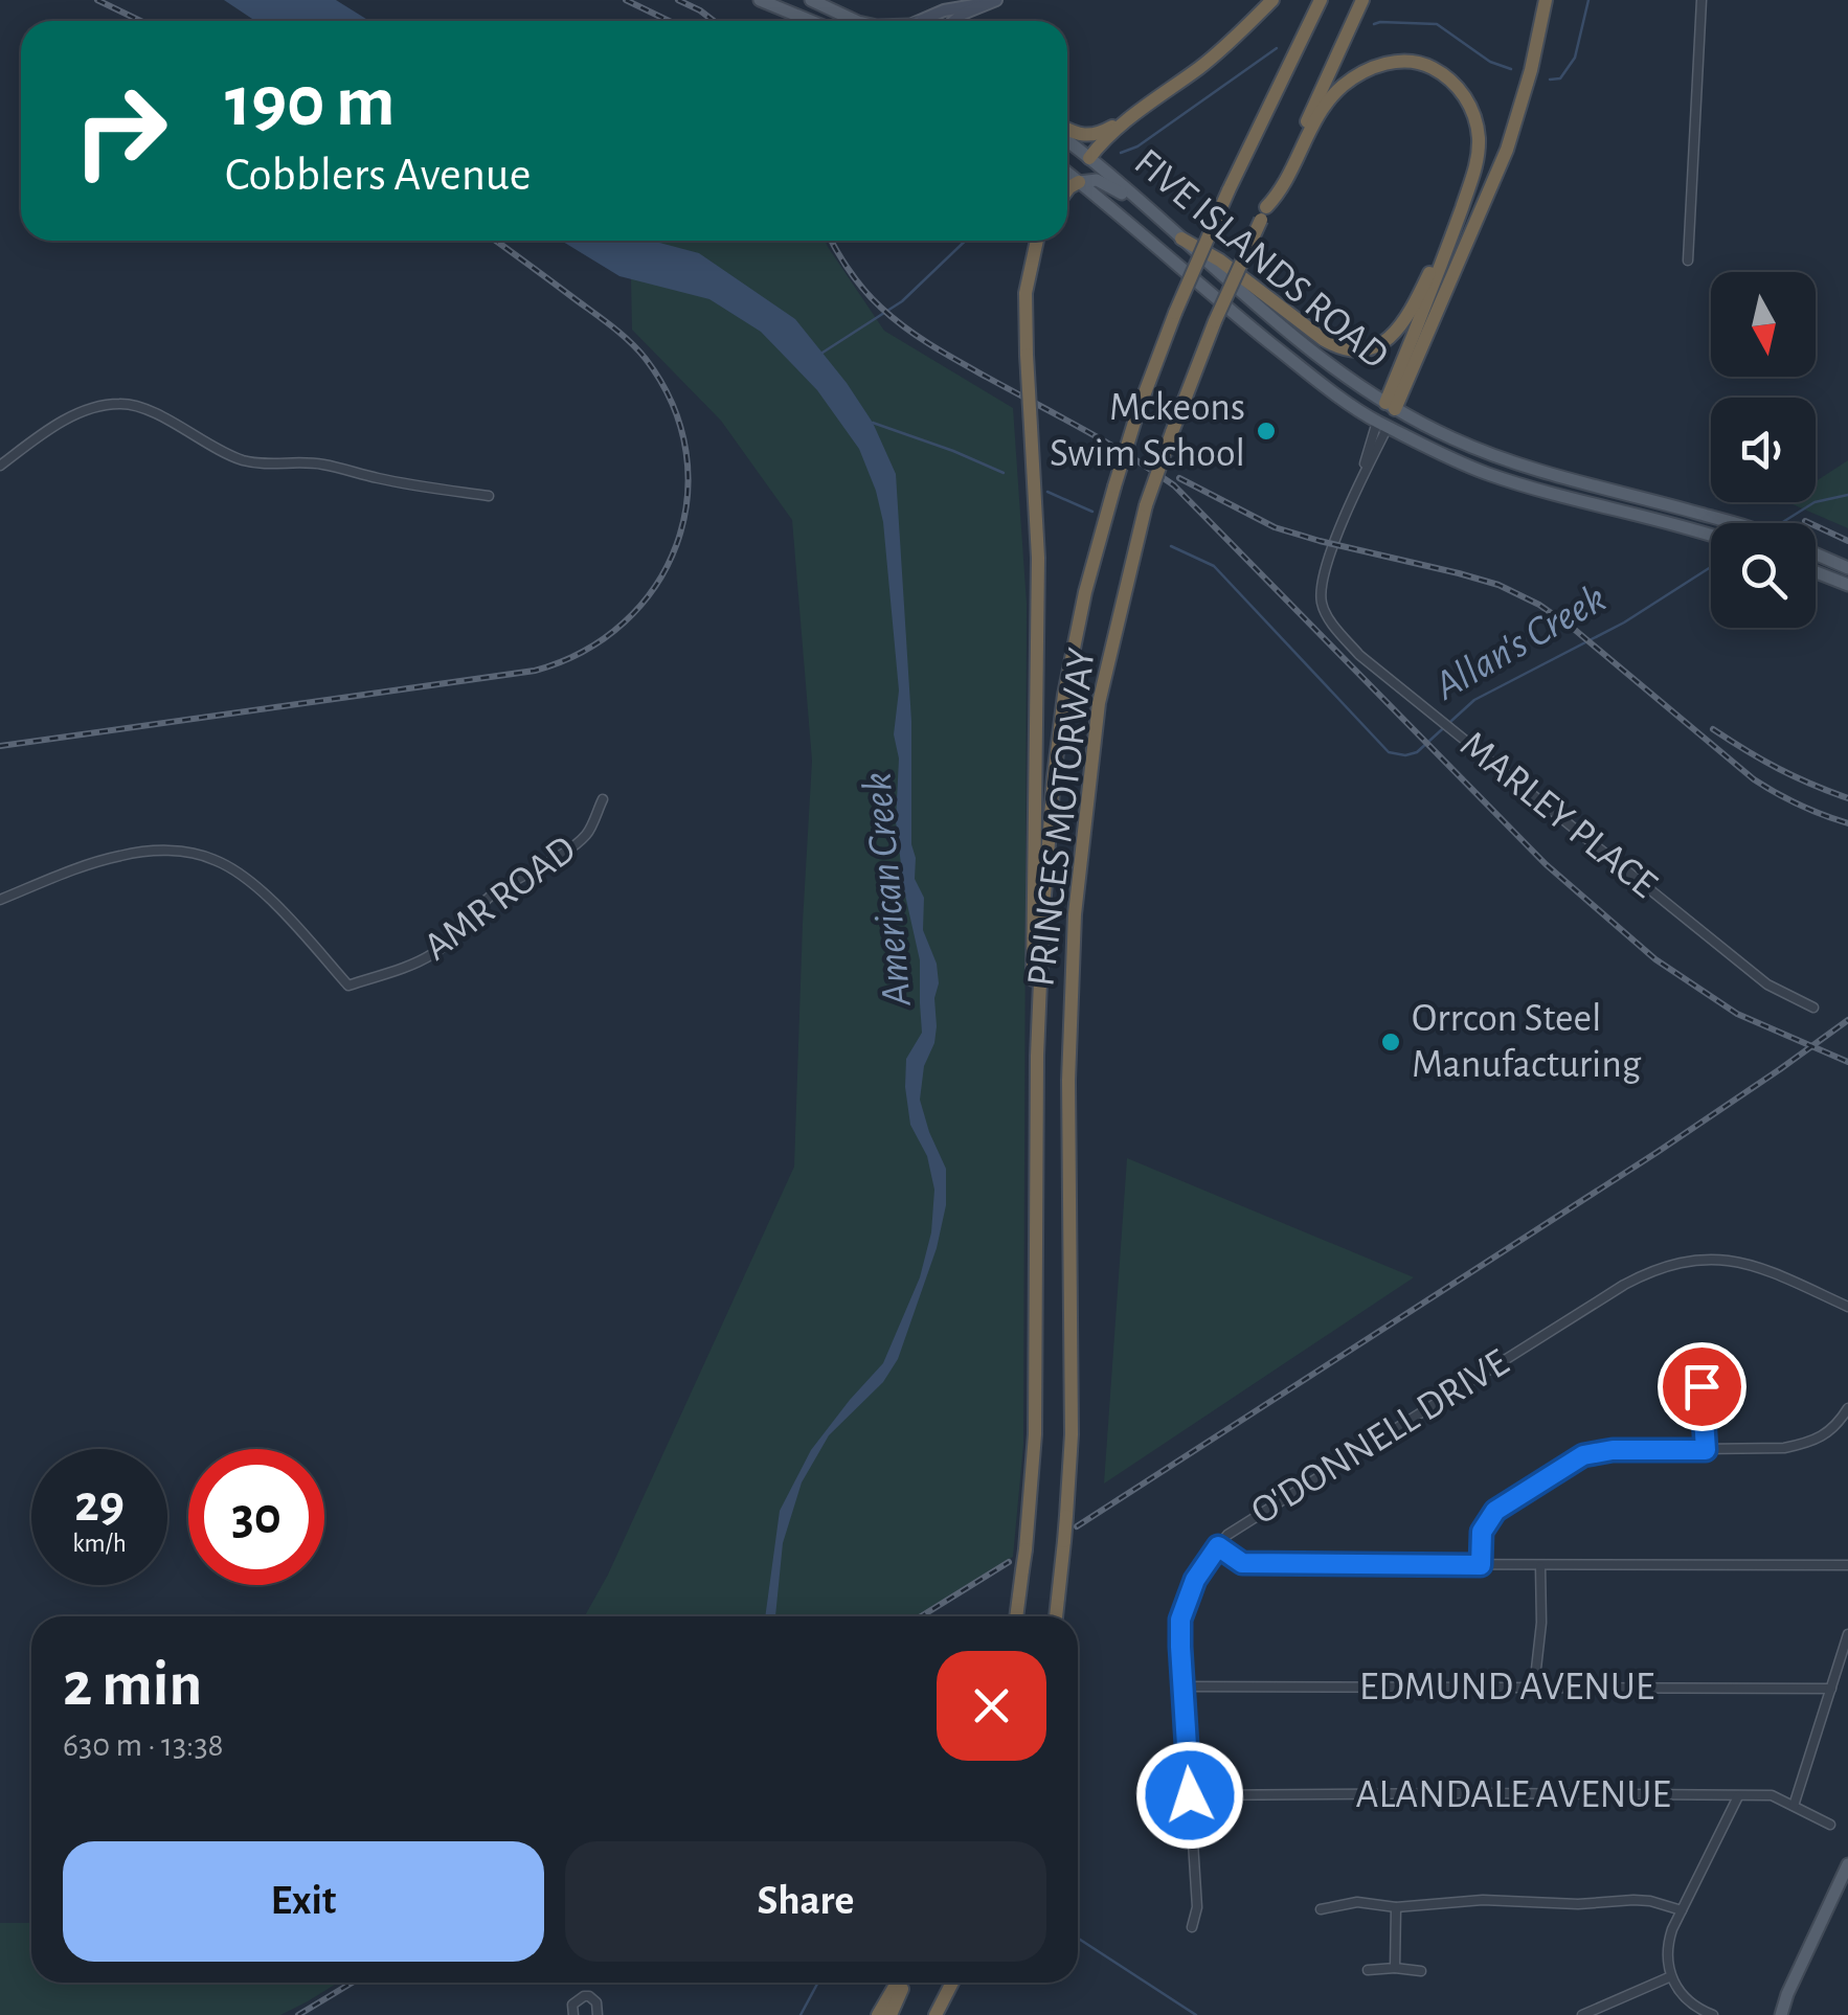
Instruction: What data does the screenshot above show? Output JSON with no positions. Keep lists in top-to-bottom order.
{
  "streets": {
    "highway": ["PRINCES MOTORWAY"],
    "main road": ["FIVE ISLANDS ROAD"],
    "street": [
      "MARLEY PLACE",
      "AMR ROAD",
      "O'DONNELL DRIVE",
      "EDMUND AVENUE",
      "ALANDALE AVENUE"
    ]
  },
  "crossings": [
    ["FIVE ISLANDS ROAD", "MARLEY PLACE"],
    ["O'DONNELL DRIVE", "EDMUND AVENUE"],
    ["O'DONNELL DRIVE", "ALANDALE AVENUE"]
  ],
  "water": ["Allan's Creek", "American Creek"],
  "places": ["Mckeons Swim School", "Orrcon Steel Manufacturing"],
  "north": "bottom",
  "page": {
    "turn": ["190 m", "Cobblers Avenue"],
    "speed": "29 km/h",
    "limit": "30",
    "heading": ["2 min", "630 m · 13:38"],
    "buttons": ["Exit", "Share"]
  }
}
